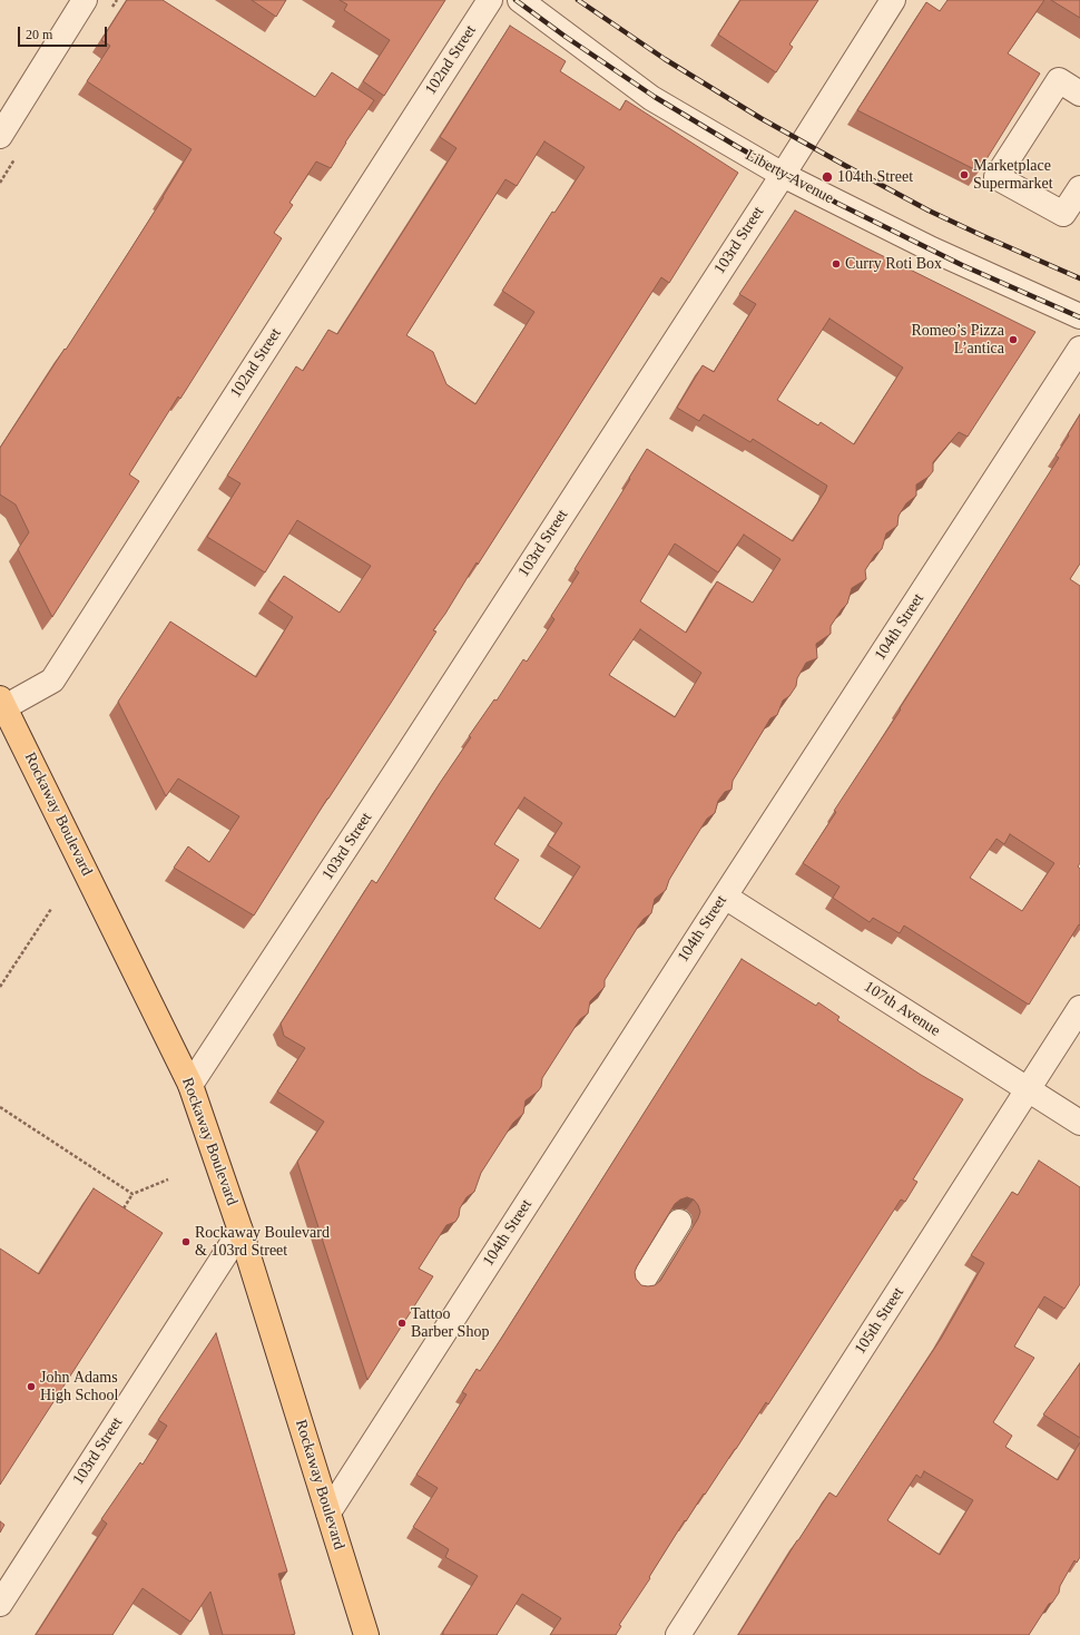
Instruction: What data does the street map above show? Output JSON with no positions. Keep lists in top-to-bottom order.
{
  "streets": {
    "main road": ["Rockaway Boulevard"],
    "street": [
      "102nd Street",
      "Liberty Avenue",
      "103rd Street",
      "104th Street",
      "107th Avenue",
      "105th Street"
    ]
  },
  "crossings": [
    ["102nd Street", "Rockaway Boulevard"],
    ["Liberty Avenue", "103rd Street"],
    ["103rd Street", "Rockaway Boulevard"],
    ["104th Street", "Rockaway Boulevard"],
    ["104th Street", "107th Avenue"],
    ["107th Avenue", "105th Street"]
  ],
  "places": [
    "Marketplace Supermarket",
    "104th Street",
    "Curry Roti Box",
    "Romeo’s Pizza L’antica",
    "Rockaway Boulevard & 103rd Street",
    "Tattoo Barber Shop",
    "John Adams High School"
  ],
  "scale_bar": "20 m"
}
